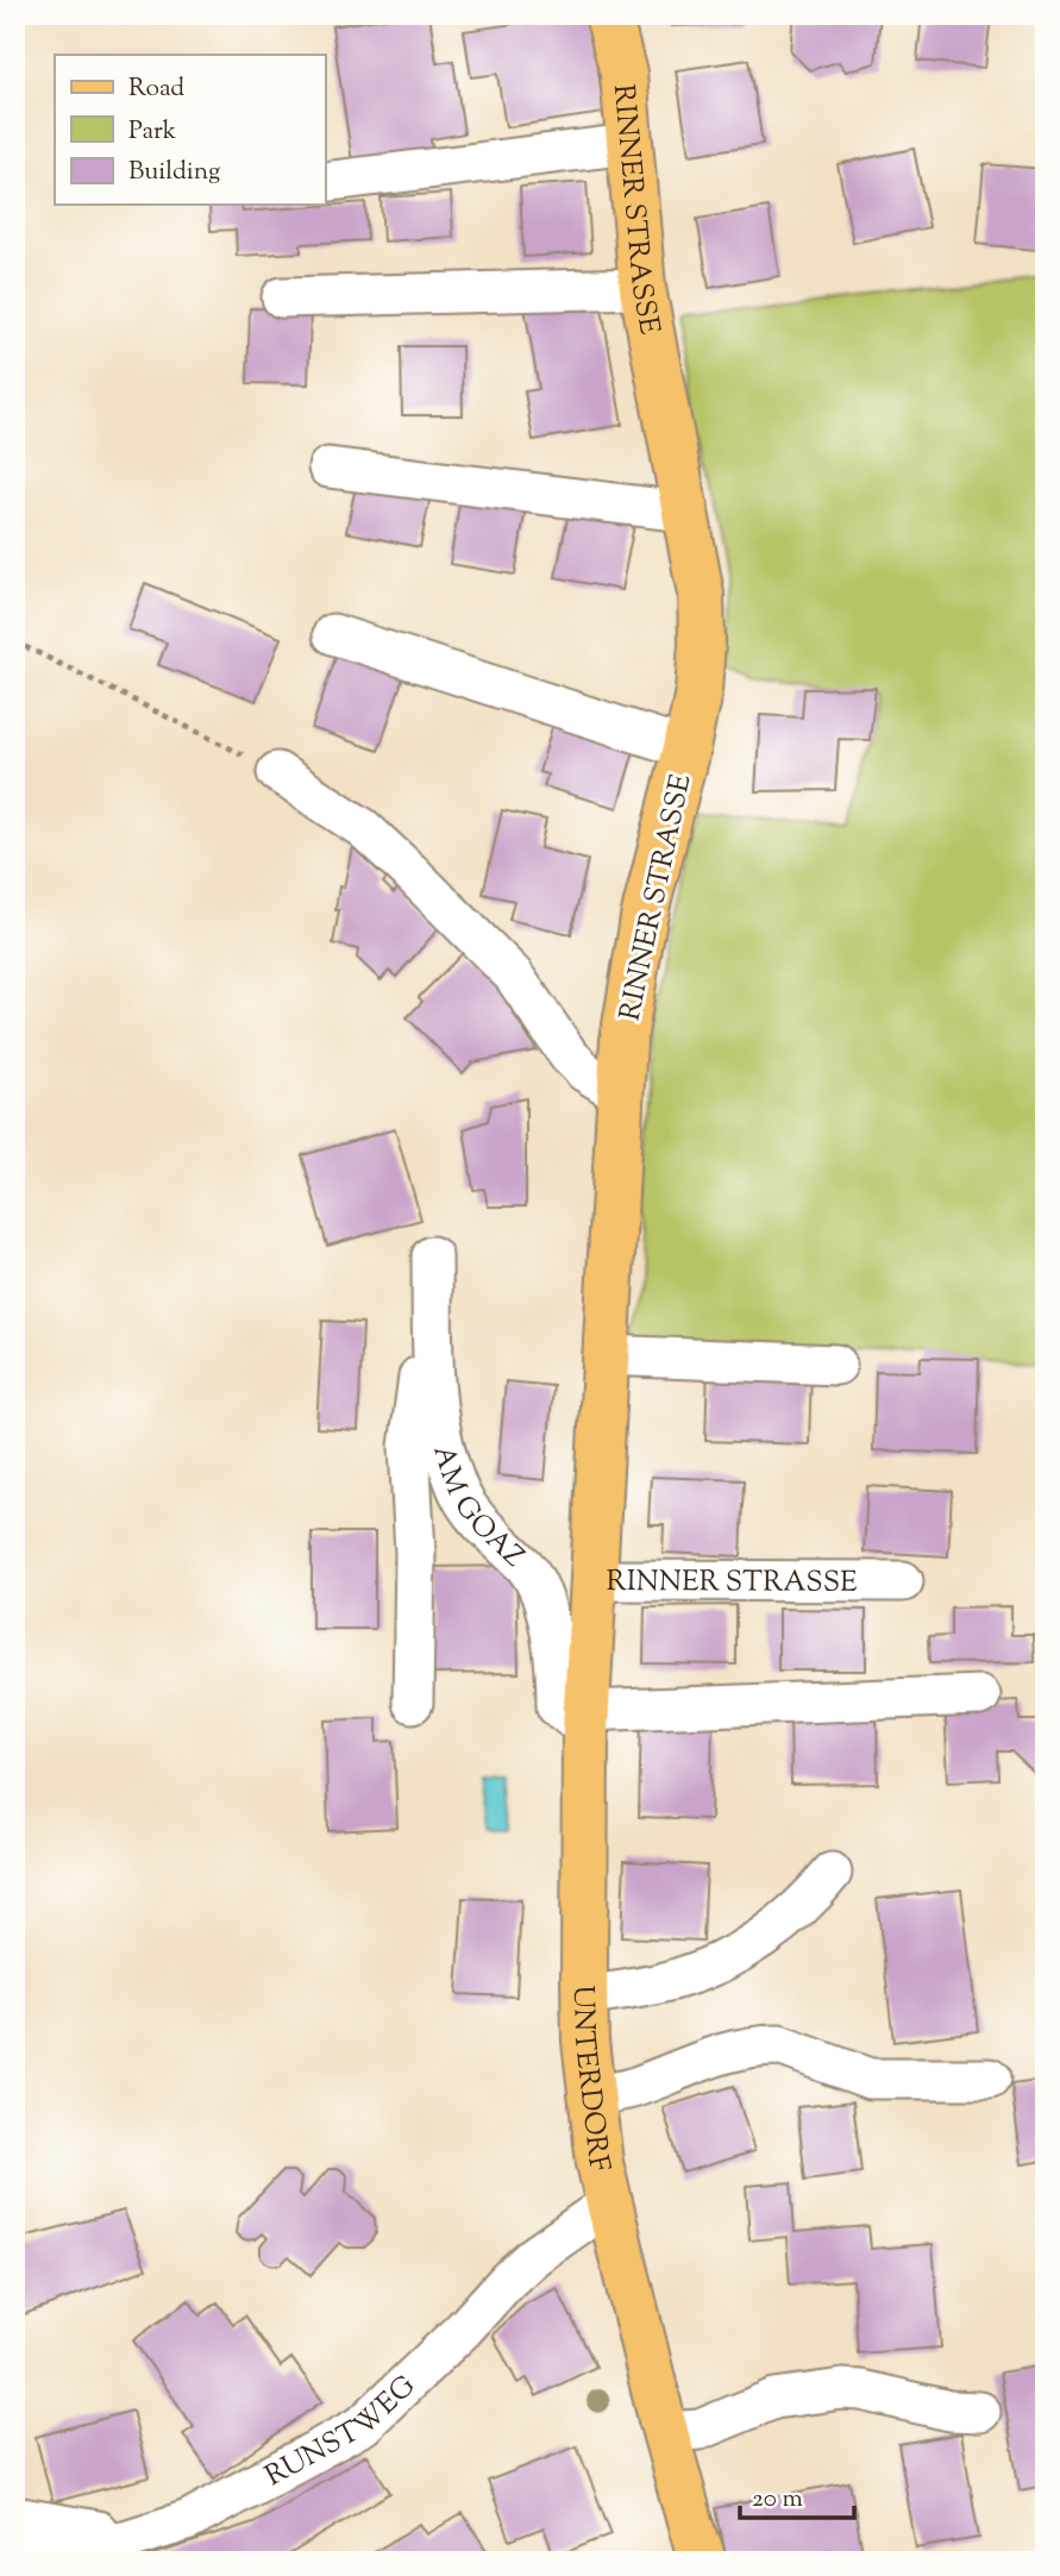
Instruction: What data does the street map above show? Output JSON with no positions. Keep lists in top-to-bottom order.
{
  "streets": {
    "main road": ["RINNER STRASSE", "UNTERDORF"],
    "street": ["AM GOAZ", "RUNSTWEG"]
  },
  "crossings": [
    ["RINNER STRASSE", "UNTERDORF"],
    ["AM GOAZ", "UNTERDORF"],
    ["UNTERDORF", "RUNSTWEG"]
  ],
  "legend": ["Road", "Park", "Building"],
  "scale_bar": "20 m"
}
